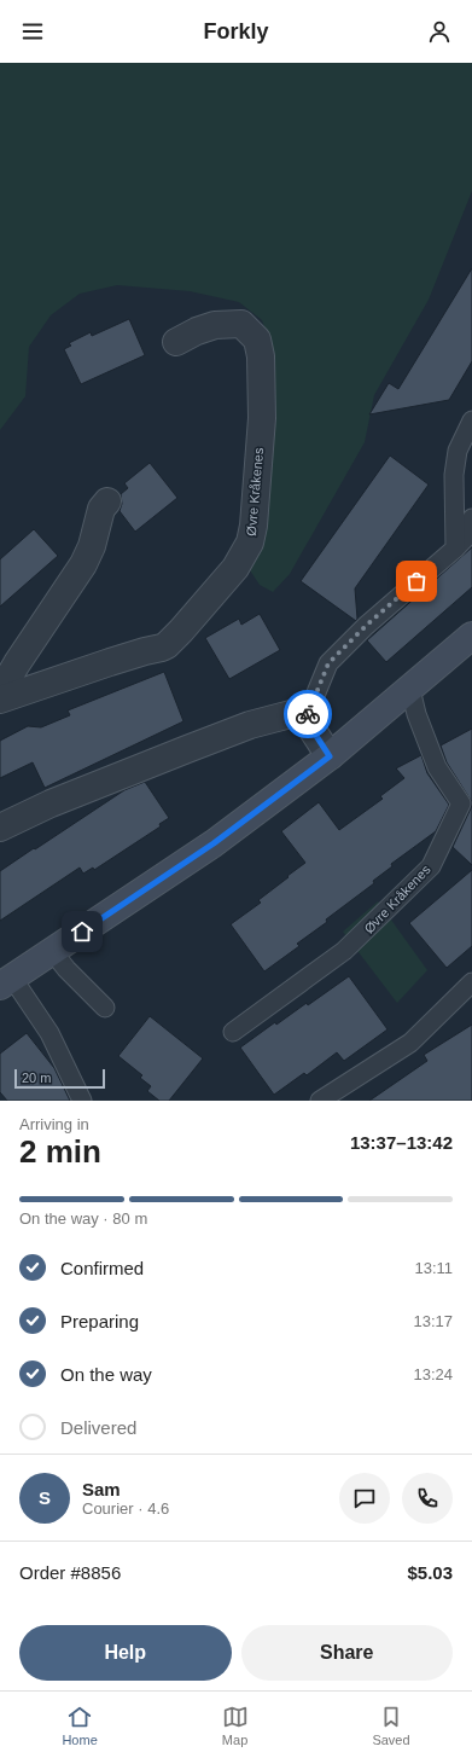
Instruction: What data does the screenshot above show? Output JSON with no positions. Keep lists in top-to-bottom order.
{
  "streets": {
    "street": ["Øvre Kråkenes"]
  },
  "scale_bar": "20 m",
  "page": {
    "header": "Forkly",
    "scale": "20 m",
    "heading": ["2 min", "Arriving in", "13:37–13:42"],
    "panel": [
      "Sam",
      "Courier · 4.6",
      "Order #8856",
      "$5.03"
    ],
    "bar": "On the way · 80 m",
    "list": [
      ["Confirmed", "13:11"],
      ["Preparing", "13:17"],
      ["On the way", "13:24"],
      "Delivered"
    ],
    "round": "S",
    "buttons": ["Help", "Share"],
    "tabs": ["Home", "Map", "Saved"]
  }
}
